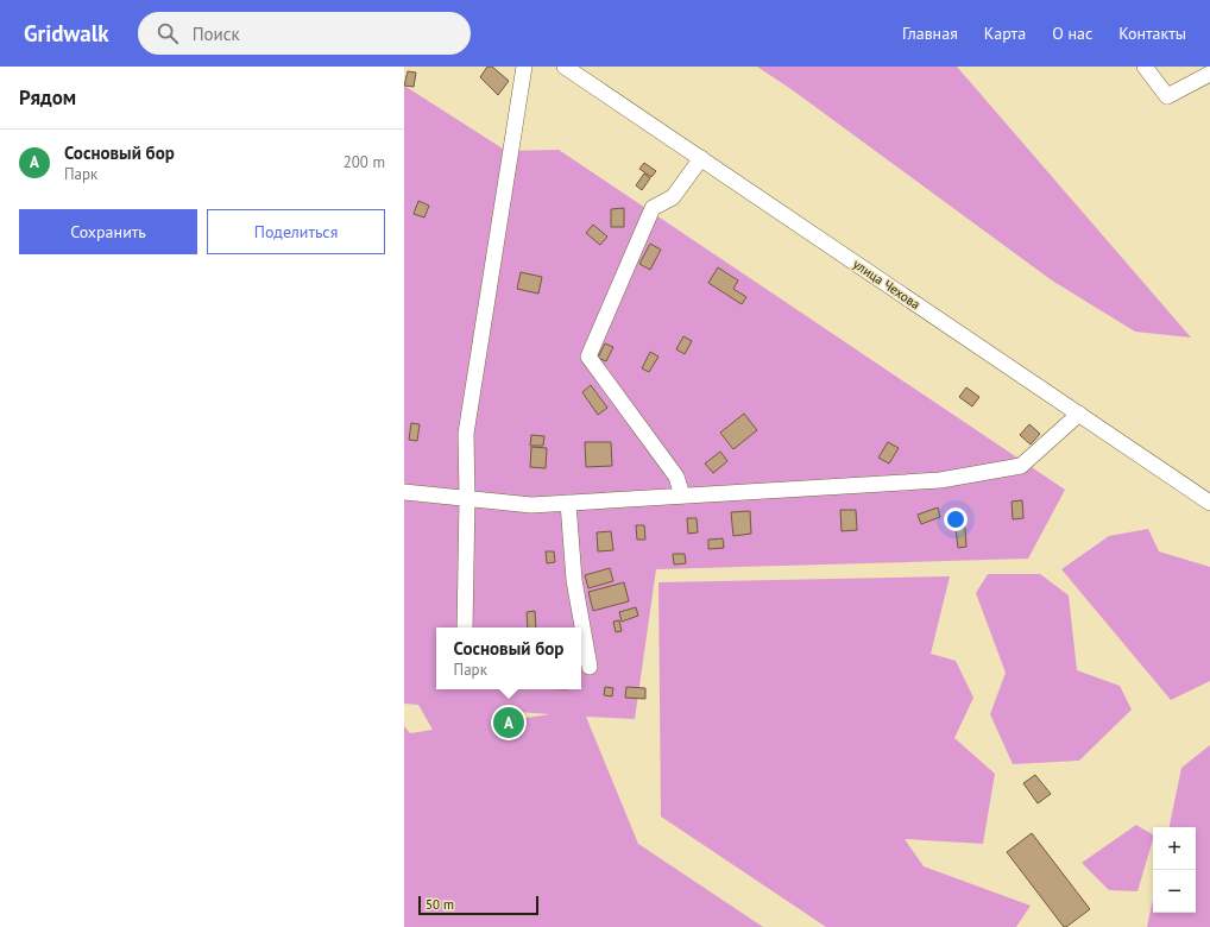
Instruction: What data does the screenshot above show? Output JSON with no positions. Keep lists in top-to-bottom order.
{
  "streets": {
    "street": ["улица Чехова"]
  },
  "scale_bar": "50 m",
  "page": {
    "header": "Gridwalk",
    "search": "Поиск",
    "nav": [
      "Главная",
      "Карта",
      "О нас",
      "Контакты"
    ],
    "heading": "Рядом",
    "list": [
      {
        "mark": "A",
        "name": "Сосновый бор",
        "note": "Парк",
        "value": "200 m"
      }
    ],
    "buttons": ["Сохранить", "Поделиться"],
    "popup": ["Сосновый бор", "Парк"],
    "pins": "A",
    "map_buttons": ["+", "−"],
    "scale": "50 m"
  }
}
